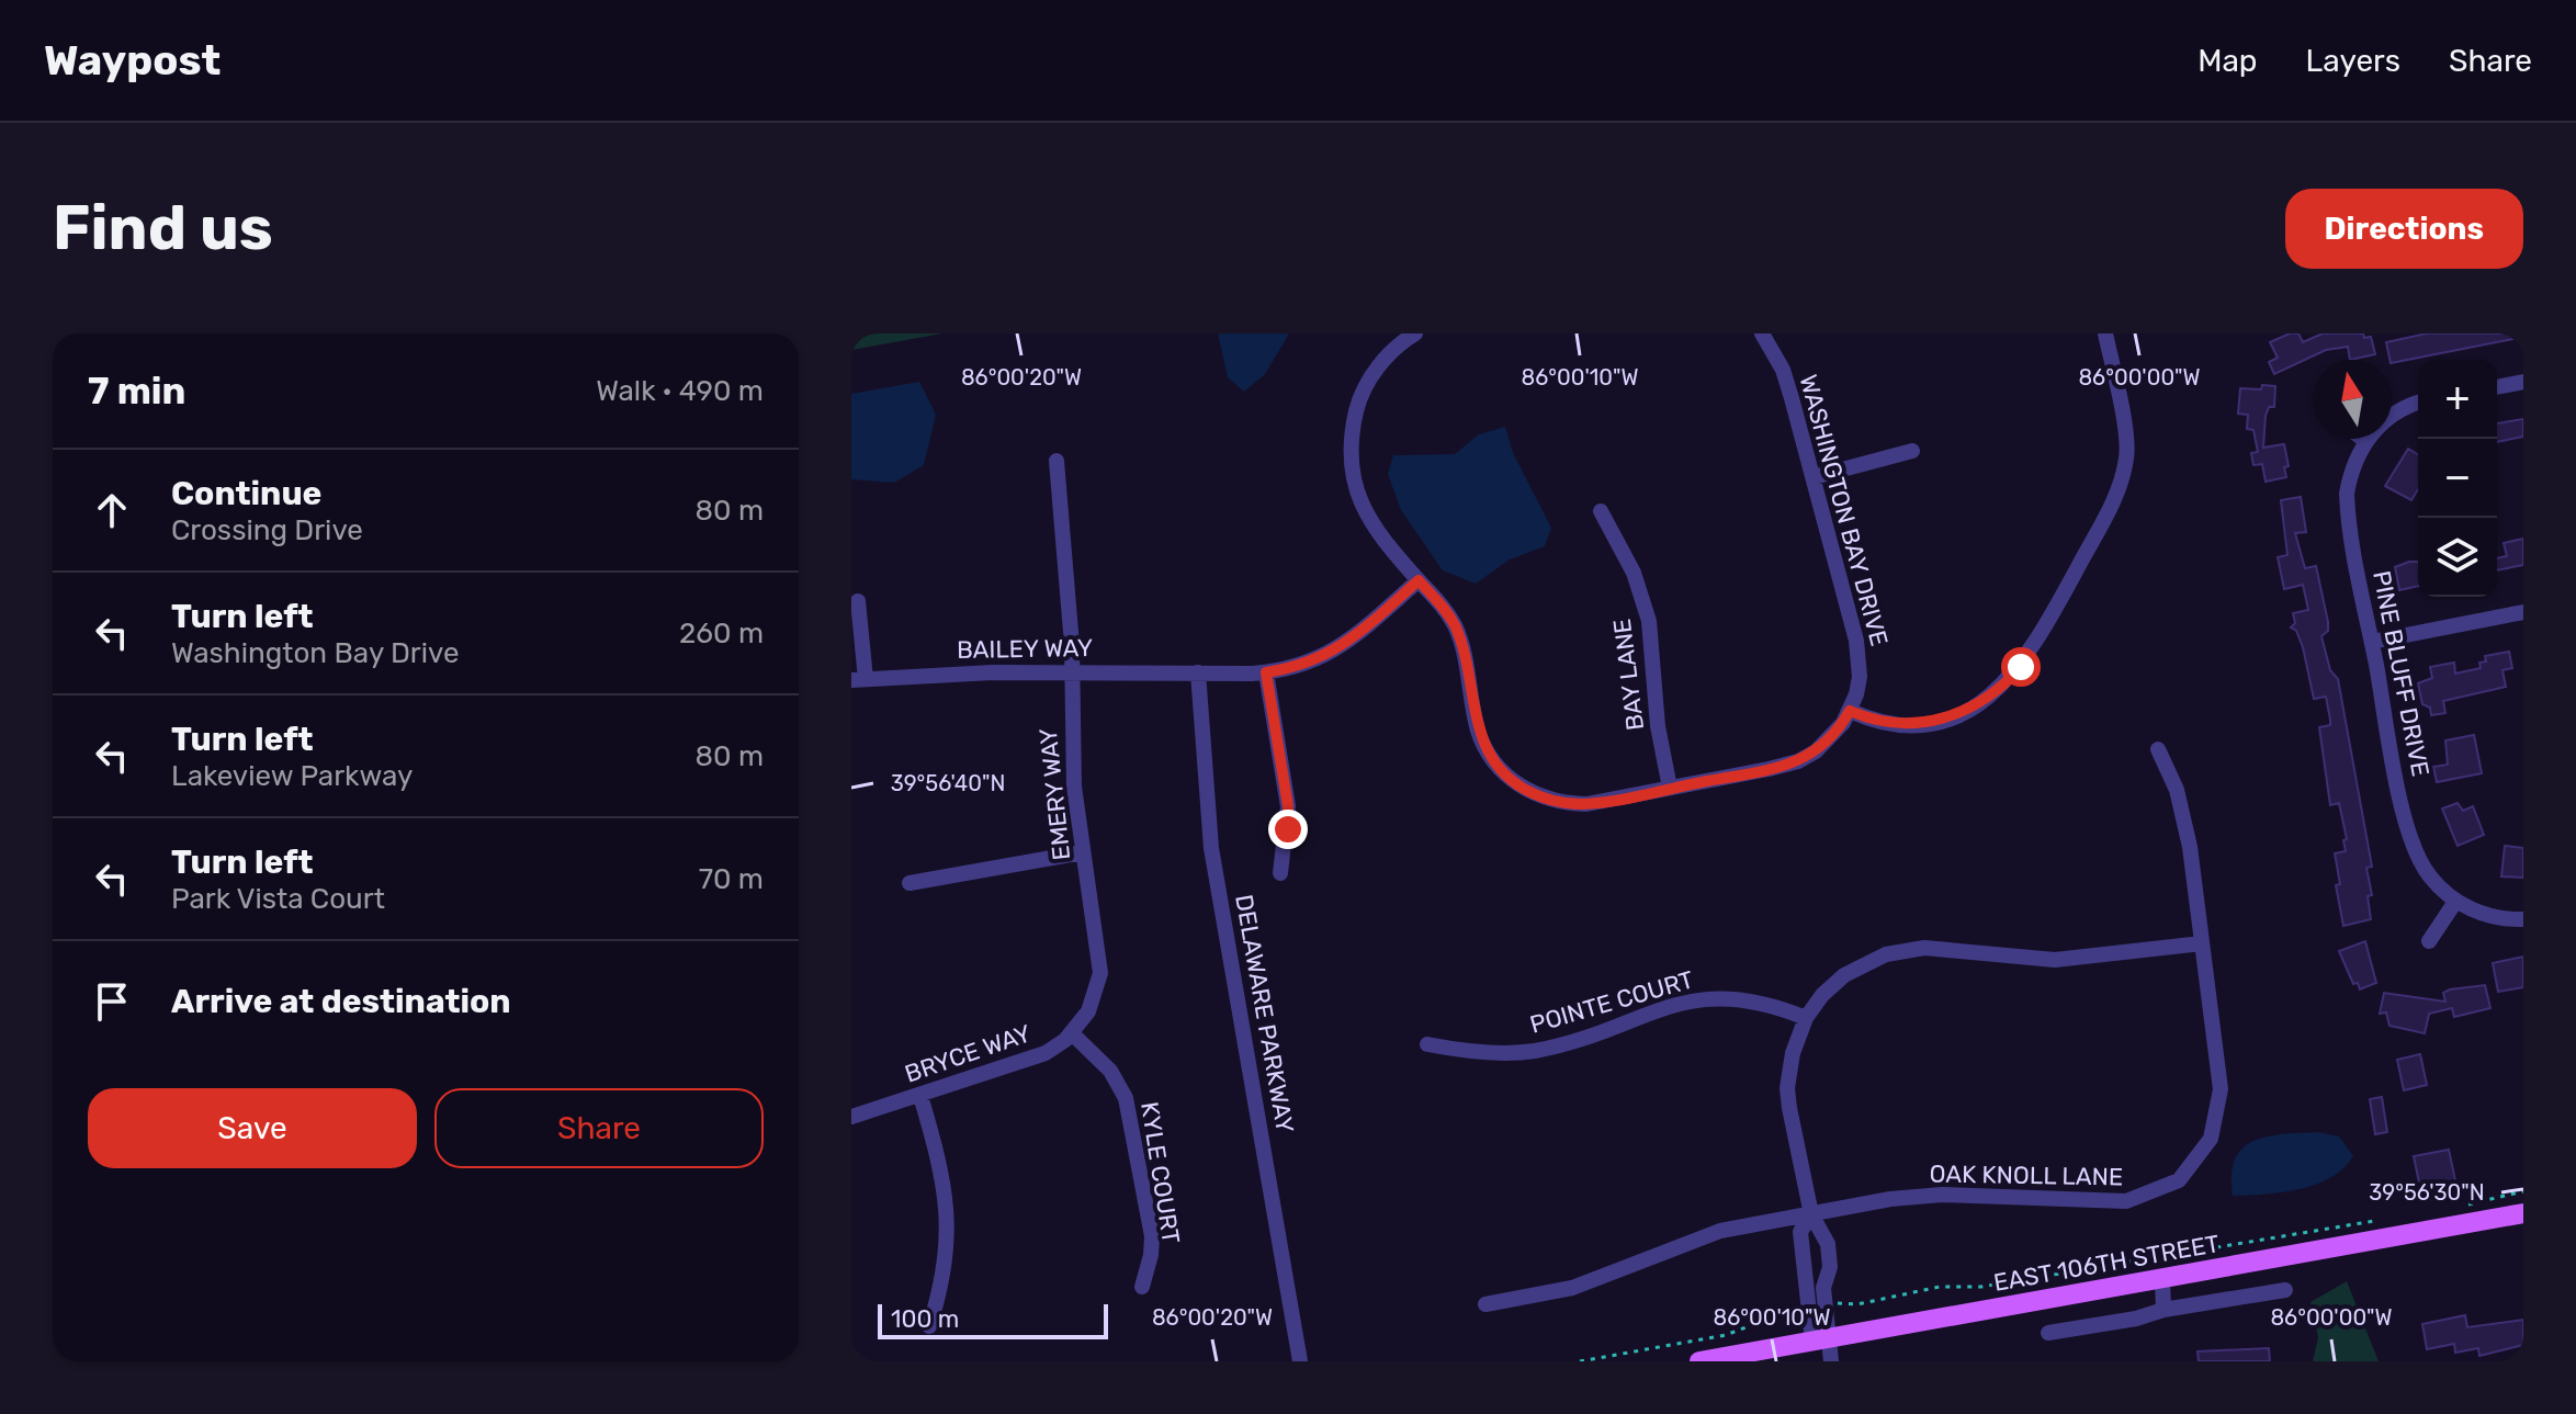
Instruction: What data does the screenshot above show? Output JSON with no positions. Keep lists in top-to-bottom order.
{
  "streets": {
    "main road": ["EAST 106TH STREET"],
    "street": [
      "WASHINGTON BAY DRIVE",
      "BAILEY WAY",
      "PINE BLUFF DRIVE",
      "BAY LANE",
      "EMERY WAY",
      "POINTE COURT",
      "DELAWARE PARKWAY",
      "BRYCE WAY",
      "KYLE COURT",
      "OAK KNOLL LANE"
    ]
  },
  "crossings": [
    ["WASHINGTON BAY DRIVE", "BAILEY WAY"],
    ["WASHINGTON BAY DRIVE", "BAY LANE"],
    ["BAILEY WAY", "EMERY WAY"],
    ["BAILEY WAY", "DELAWARE PARKWAY"],
    ["EMERY WAY", "BRYCE WAY"],
    ["BRYCE WAY", "KYLE COURT"]
  ],
  "scale_bar": "100 m",
  "north": "top",
  "page": {
    "header": "Waypost",
    "nav": ["Map", "Layers", "Share"],
    "buttons": [
      "Directions",
      ["Save", "Share"]
    ],
    "title": "Find us",
    "heading": ["7 min", "Walk · 490 m"],
    "map_buttons": ["+", "−"],
    "list": [
      ["Continue", "Crossing Drive", "80 m"],
      ["Turn left", "Washington Bay Drive", "260 m"],
      ["Turn left", "Lakeview Parkway", "80 m"],
      ["Turn left", "Park Vista Court", "70 m"],
      "Arrive at destination"
    ],
    "scale": "100 m"
  },
  "coordinates": [
    "86°00'20\"W",
    "86°00'10\"W",
    "86°00'00\"W",
    "39°56'40\"N",
    "39°56'30\"N"
  ]
}
